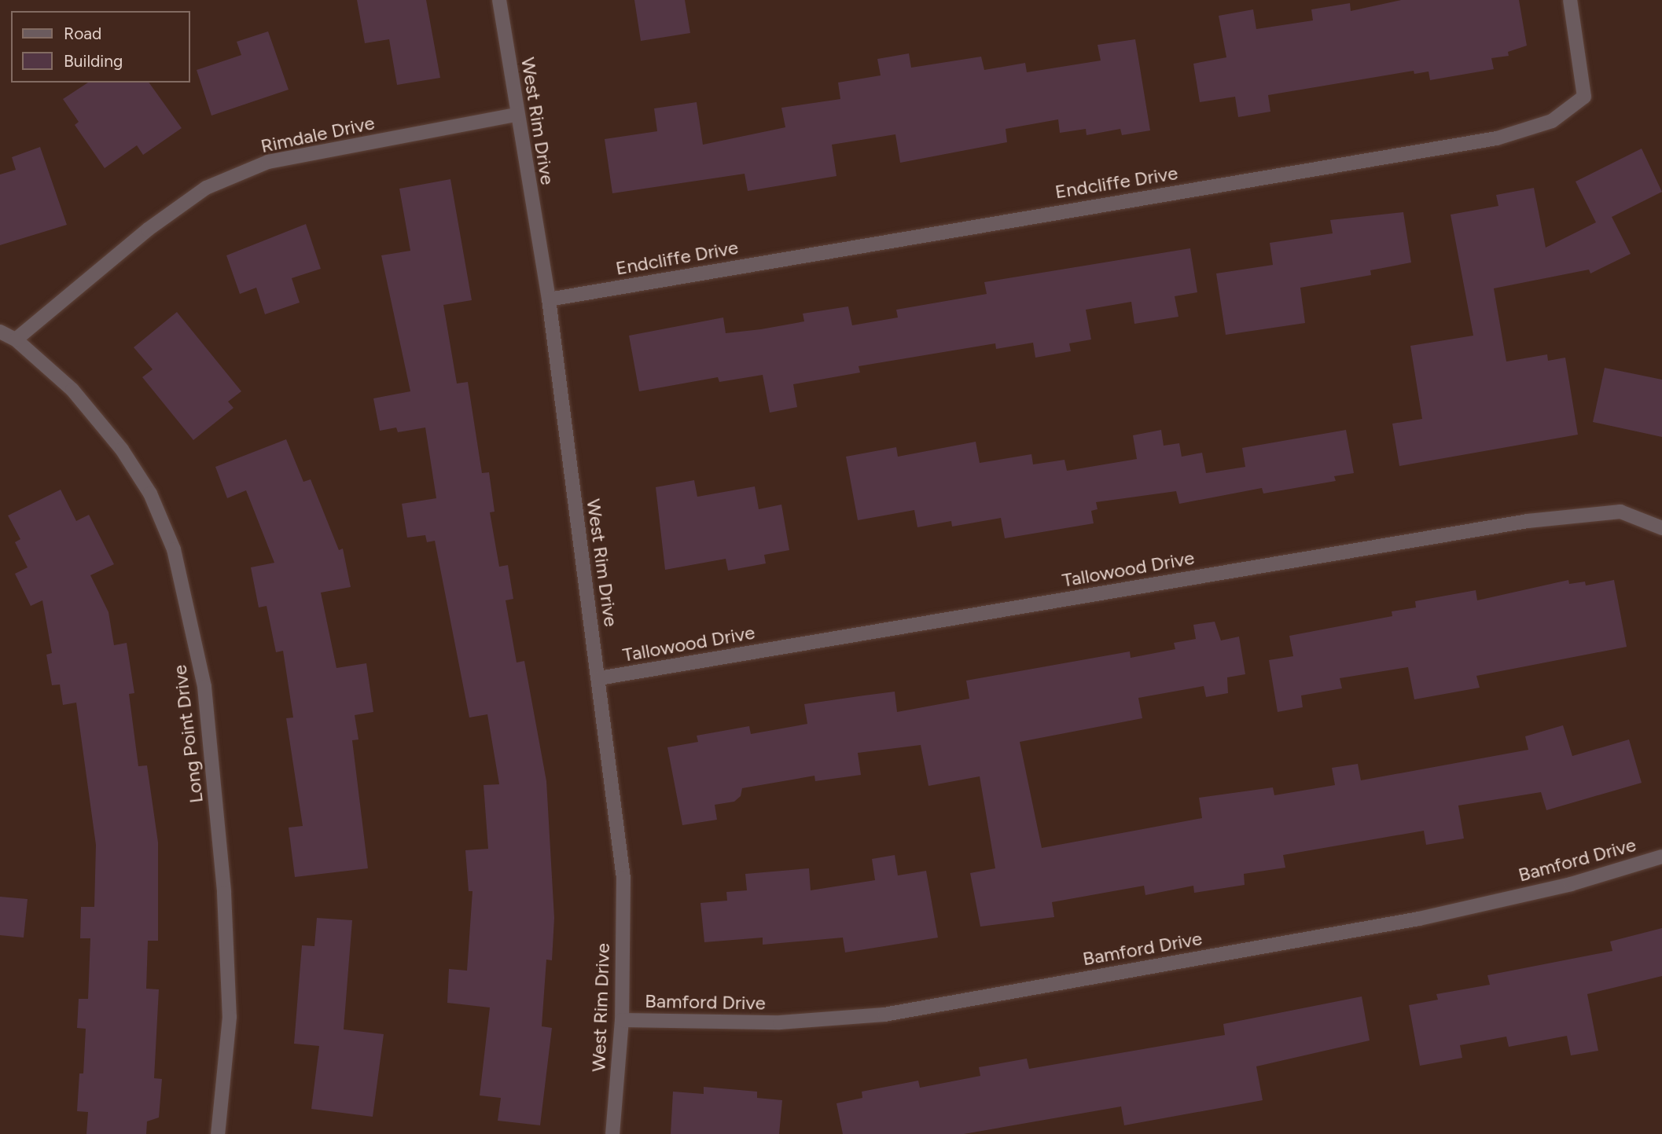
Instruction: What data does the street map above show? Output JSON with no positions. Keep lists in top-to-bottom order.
{
  "streets": {
    "street": [
      "West Rim Drive",
      "Rimdale Drive",
      "Endcliffe Drive",
      "Tallowood Drive",
      "Long Point Drive",
      "Bamford Drive"
    ]
  },
  "crossings": [
    ["West Rim Drive", "Rimdale Drive"],
    ["West Rim Drive", "Endcliffe Drive"],
    ["West Rim Drive", "Tallowood Drive"],
    ["West Rim Drive", "Bamford Drive"],
    ["Rimdale Drive", "Long Point Drive"]
  ],
  "legend": ["Road", "Building"]
}
